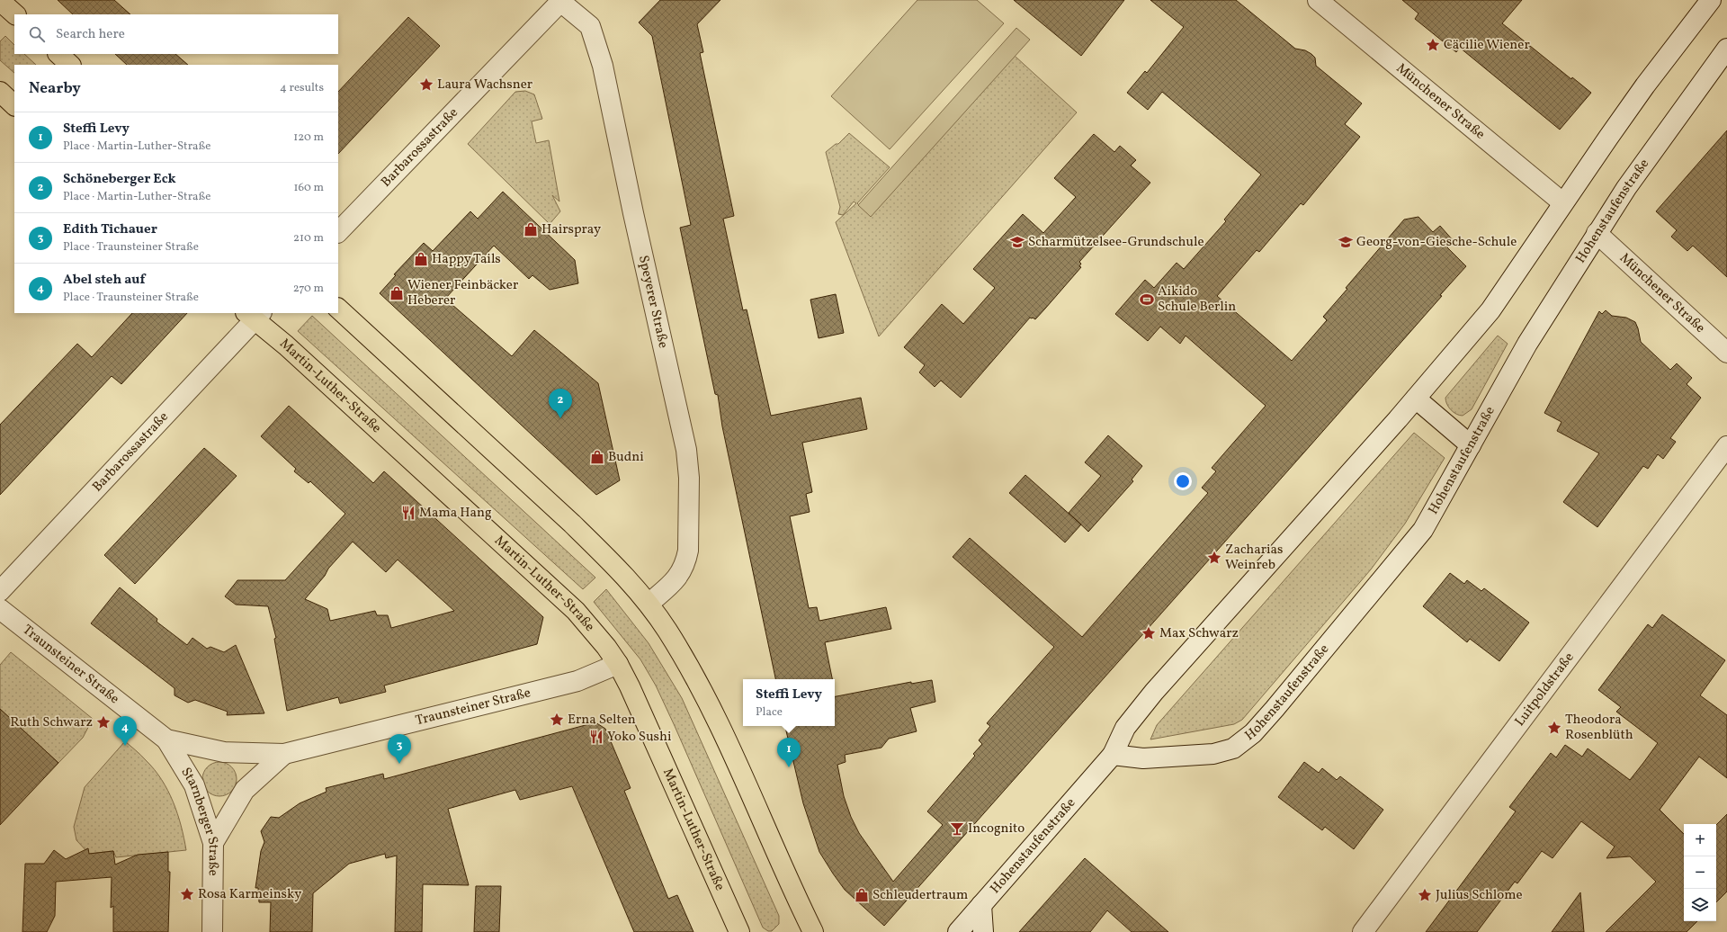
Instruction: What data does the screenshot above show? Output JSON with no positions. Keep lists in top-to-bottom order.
{
  "streets": {
    "main road": ["Martin-Luther-Straße"],
    "street": [
      "Münchener Straße",
      "Barbarossastraße",
      "Hohenstaufenstraße",
      "Speyerer Straße",
      "Traunsteiner Straße",
      "Luitpoldstraße",
      "Starnberger Straße"
    ]
  },
  "crossings": [
    ["Münchener Straße", "Hohenstaufenstraße"],
    ["Barbarossastraße", "Speyerer Straße"],
    ["Barbarossastraße", "Martin-Luther-Straße"],
    ["Martin-Luther-Straße", "Traunsteiner Straße"],
    ["Traunsteiner Straße", "Starnberger Straße"]
  ],
  "places": {
    "place": [
      "Cäcilie Wiener",
      "Laura Wachsner",
      "Zacharias Weinreb",
      "Max Schwarz",
      "Erna Selten",
      "Ruth Schwarz",
      "Theodora Rosenblüth",
      "Rosa Karmeinsky",
      "Julius Schlome"
    ],
    "shop": [
      "Hairspray",
      "Happy Tails",
      "Wiener Feinbäcker Heberer",
      "Budni",
      "Schleudertraum"
    ],
    "school or university": ["Scharmützelsee-Grundschule", "Georg-von-Giesche-Schule"],
    "sports": ["Aikido Schule Berlin"],
    "restaurant": ["Mama Hang", "Yoko Sushi"],
    "bar": ["Incognito"]
  },
  "page": {
    "search": "Search here",
    "heading": ["Nearby", "4 results"],
    "list": [
      {
        "mark": "1",
        "name": "Steffi Levy",
        "note": "Place · Martin-Luther-Straße",
        "value": "120 m"
      },
      {
        "mark": "2",
        "name": "Schöneberger Eck",
        "note": "Place · Martin-Luther-Straße",
        "value": "160 m"
      },
      {
        "mark": "3",
        "name": "Edith Tichauer",
        "note": "Place · Traunsteiner Straße",
        "value": "210 m"
      },
      {
        "mark": "4",
        "name": "Abel steh auf",
        "note": "Place · Traunsteiner Straße",
        "value": "270 m"
      }
    ],
    "pins": [
      "2",
      "4",
      "3",
      "1"
    ],
    "popup": ["Steffi Levy", "Place"],
    "map_buttons": ["+", "−"]
  }
}
